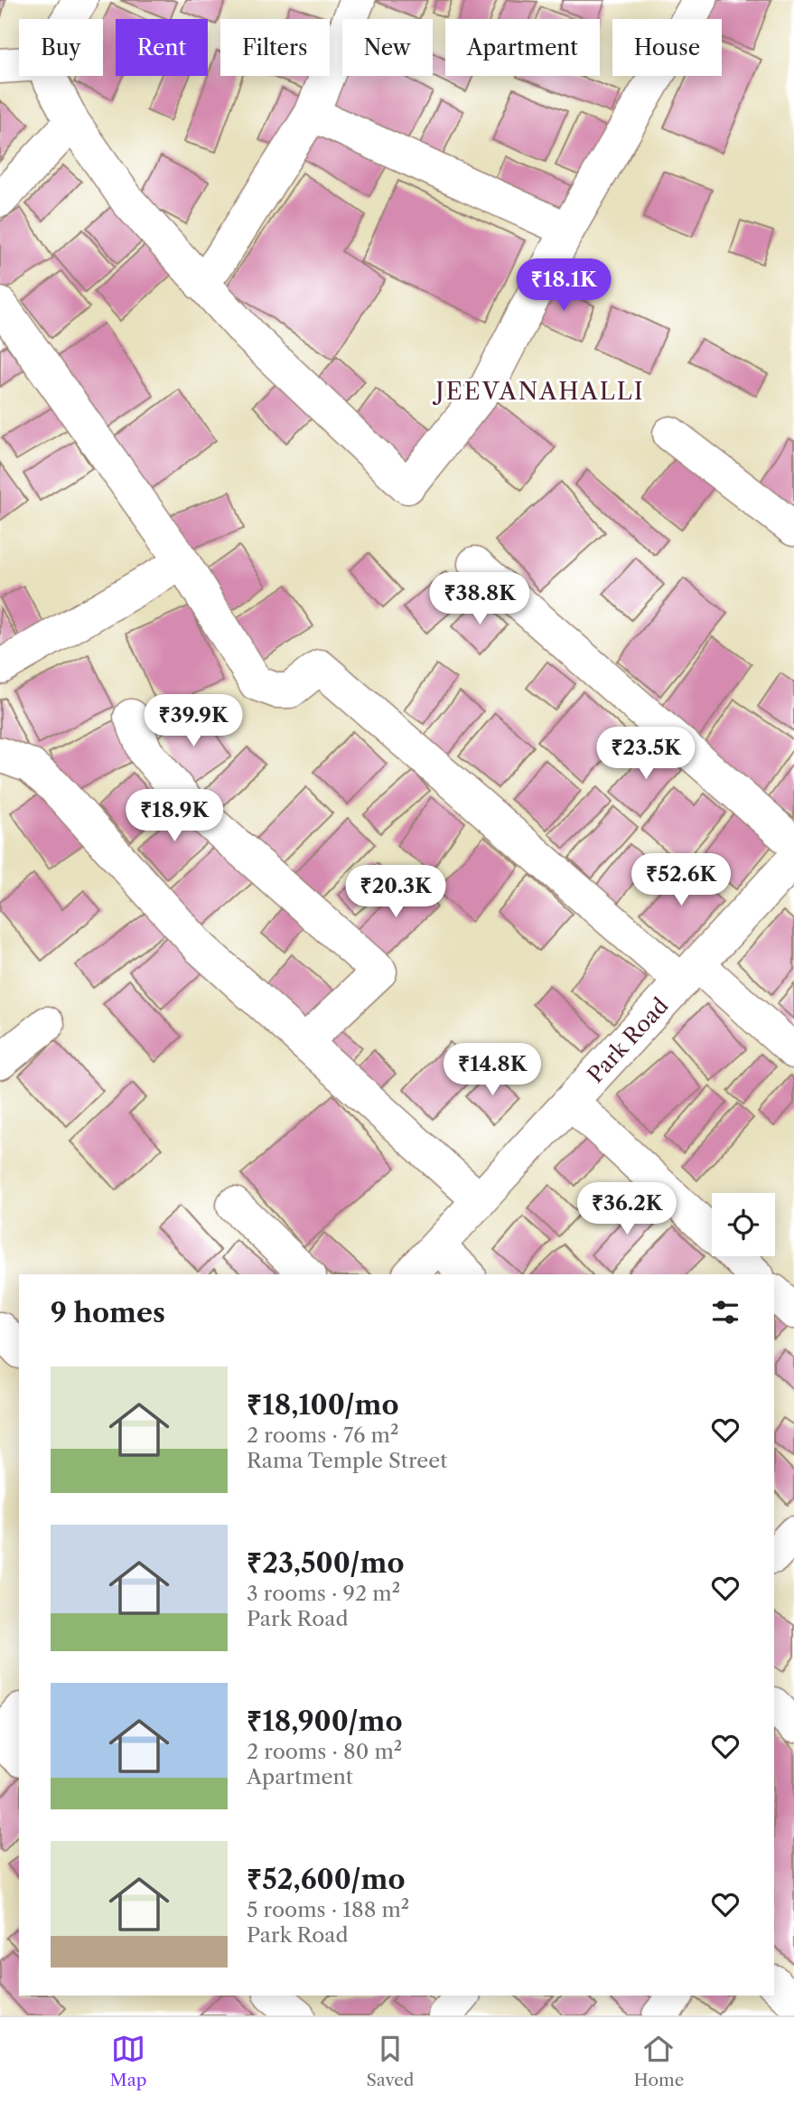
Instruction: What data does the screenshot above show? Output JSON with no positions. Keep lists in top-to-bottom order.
{
  "streets": {
    "street": ["Park Road"]
  },
  "districts": ["JEEVANAHALLI"],
  "page": {
    "chip": [
      "Buy",
      "Rent",
      "Filters",
      "New",
      "Apartment",
      "House"
    ],
    "price": [
      "₹18.1K",
      "₹38.8K",
      "₹39.9K",
      "₹23.5K",
      "₹18.9K",
      "₹52.6K",
      "₹20.3K",
      "₹14.8K",
      "₹36.2K"
    ],
    "heading": "9 homes",
    "list": [
      {
        "name": "₹18,100/mo",
        "note": "2 rooms · 76 m² · Rama Temple Street"
      },
      {
        "name": "₹23,500/mo",
        "note": "3 rooms · 92 m² · Park Road"
      },
      {
        "name": "₹18,900/mo",
        "note": "2 rooms · 80 m² · Apartment"
      },
      {
        "name": "₹52,600/mo",
        "note": "5 rooms · 188 m² · Park Road"
      }
    ],
    "tabs": ["Map", "Saved", "Home"]
  }
}
